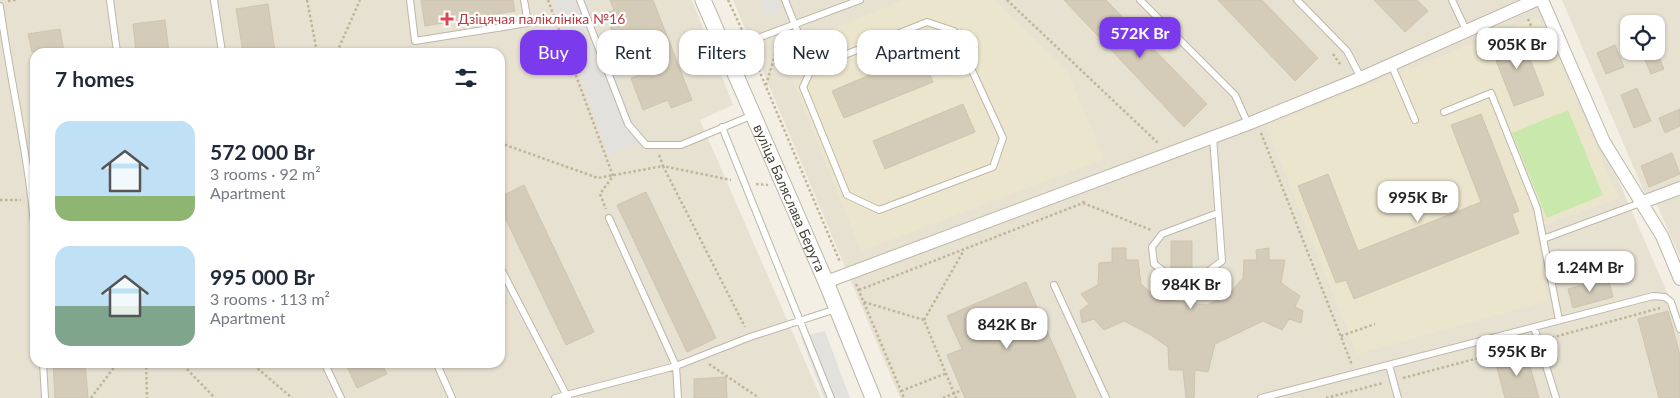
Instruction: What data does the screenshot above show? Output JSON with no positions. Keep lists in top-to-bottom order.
{
  "streets": {
    "street": ["вуліца Баляслава Берута"]
  },
  "places": {
    "health": ["Дзіцячая паліклініка №16"]
  },
  "page": {
    "price": [
      "572K Br",
      "905K Br",
      "995K Br",
      "1.24M Br",
      "984K Br",
      "842K Br",
      "595K Br"
    ],
    "chip": [
      "Buy",
      "Rent",
      "Filters",
      "New",
      "Apartment"
    ],
    "heading": "7 homes",
    "list": [
      {
        "name": "572 000 Br",
        "note": "3 rooms · 92 m² · Apartment"
      },
      {
        "name": "995 000 Br",
        "note": "3 rooms · 113 m² · Apartment"
      }
    ]
  }
}
